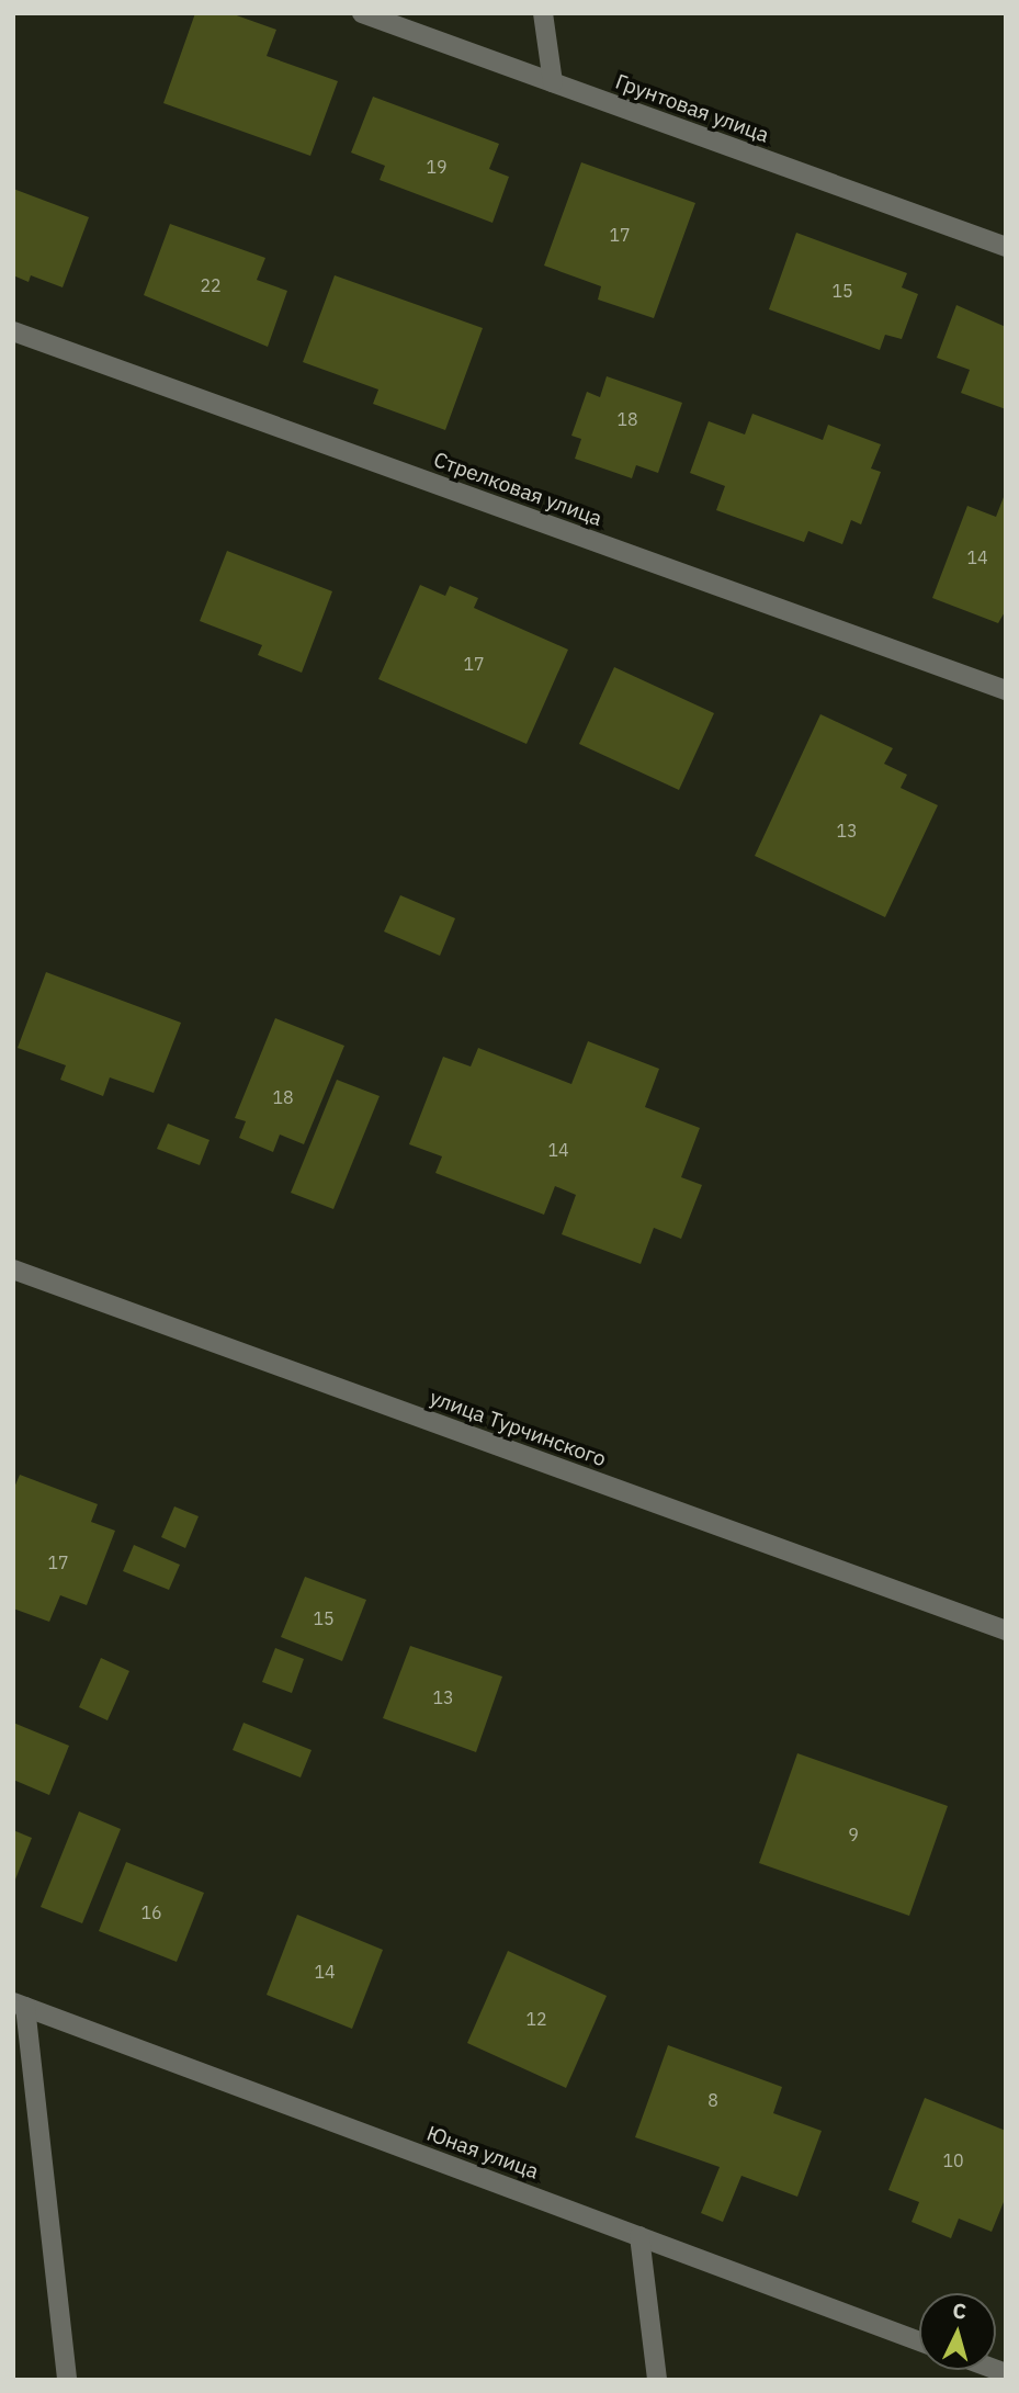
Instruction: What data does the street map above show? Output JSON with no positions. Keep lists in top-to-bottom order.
{
  "streets": {
    "street": [
      "Грунтовая улица",
      "Стрелковая улица",
      "улица Турчинского",
      "Юная улица"
    ]
  },
  "house_numbers": [
    "19",
    "17",
    "22",
    "15",
    "18",
    "14",
    "17",
    "13",
    "18",
    "14",
    "17",
    "15",
    "13",
    "9",
    "16",
    "14",
    "12",
    "8",
    "10"
  ],
  "north": "top"
}
